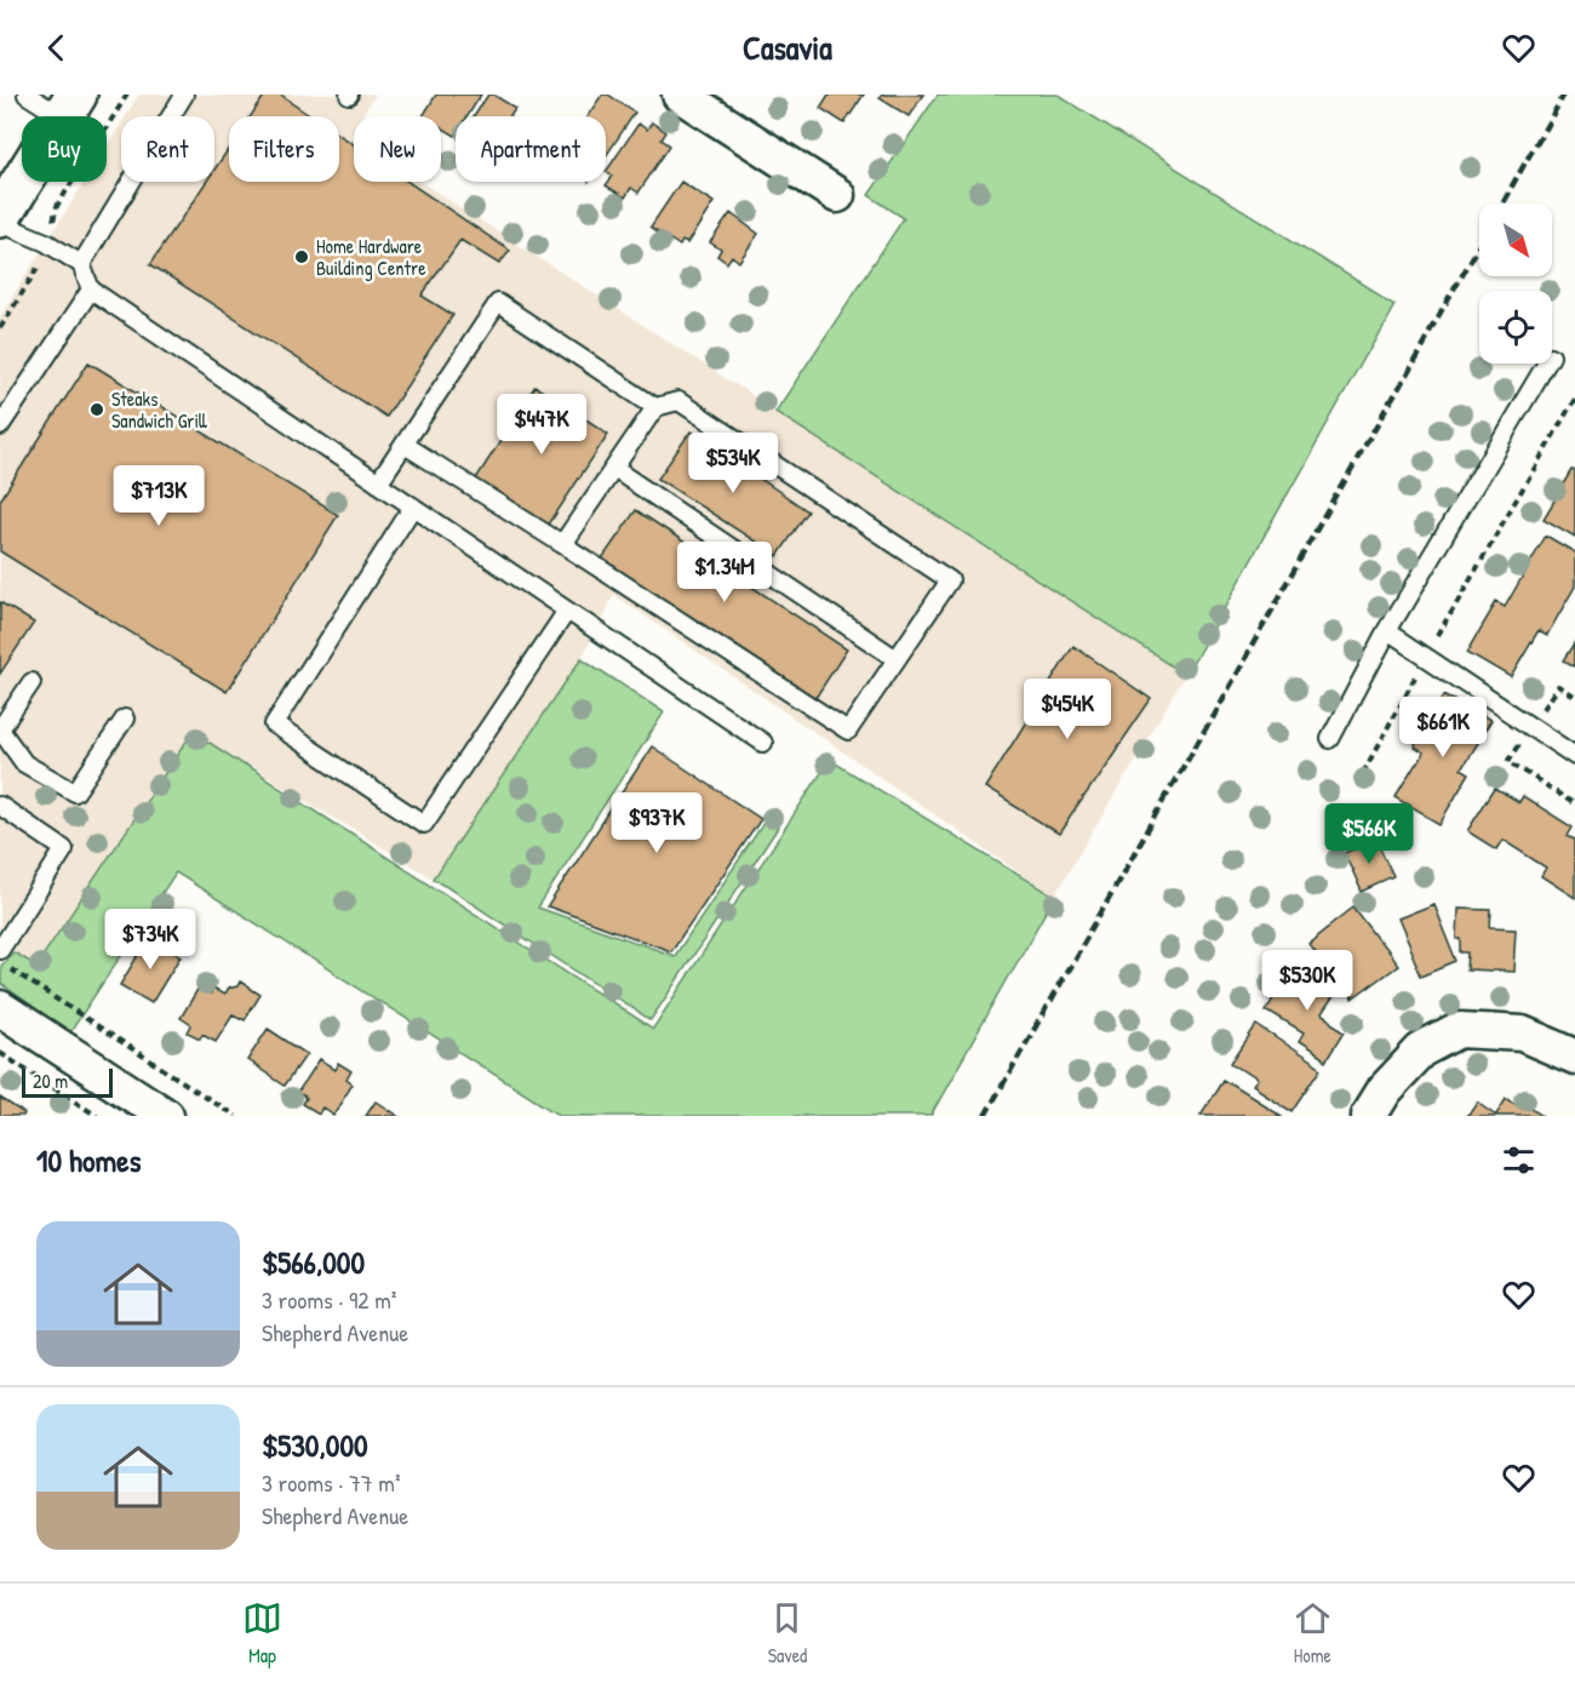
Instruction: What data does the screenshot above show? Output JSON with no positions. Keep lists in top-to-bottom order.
{
  "places": ["Home Hardware Building Centre", "Steaks Sandwich Grill"],
  "scale_bar": "20 m",
  "north": "bottom right",
  "page": {
    "header": "Casavia",
    "chip": [
      "Buy",
      "Rent",
      "Filters",
      "New",
      "Apartment"
    ],
    "price": [
      "$447K",
      "$534K",
      "$713K",
      "$1.34M",
      "$454K",
      "$661K",
      "$937K",
      "$566K",
      "$734K",
      "$530K"
    ],
    "scale": "20 m",
    "heading": "10 homes",
    "list": [
      {
        "name": "$566,000",
        "note": "3 rooms · 92 m² · Shepherd Avenue"
      },
      {
        "name": "$530,000",
        "note": "3 rooms · 77 m² · Shepherd Avenue"
      }
    ],
    "tabs": ["Map", "Saved", "Home"]
  }
}
